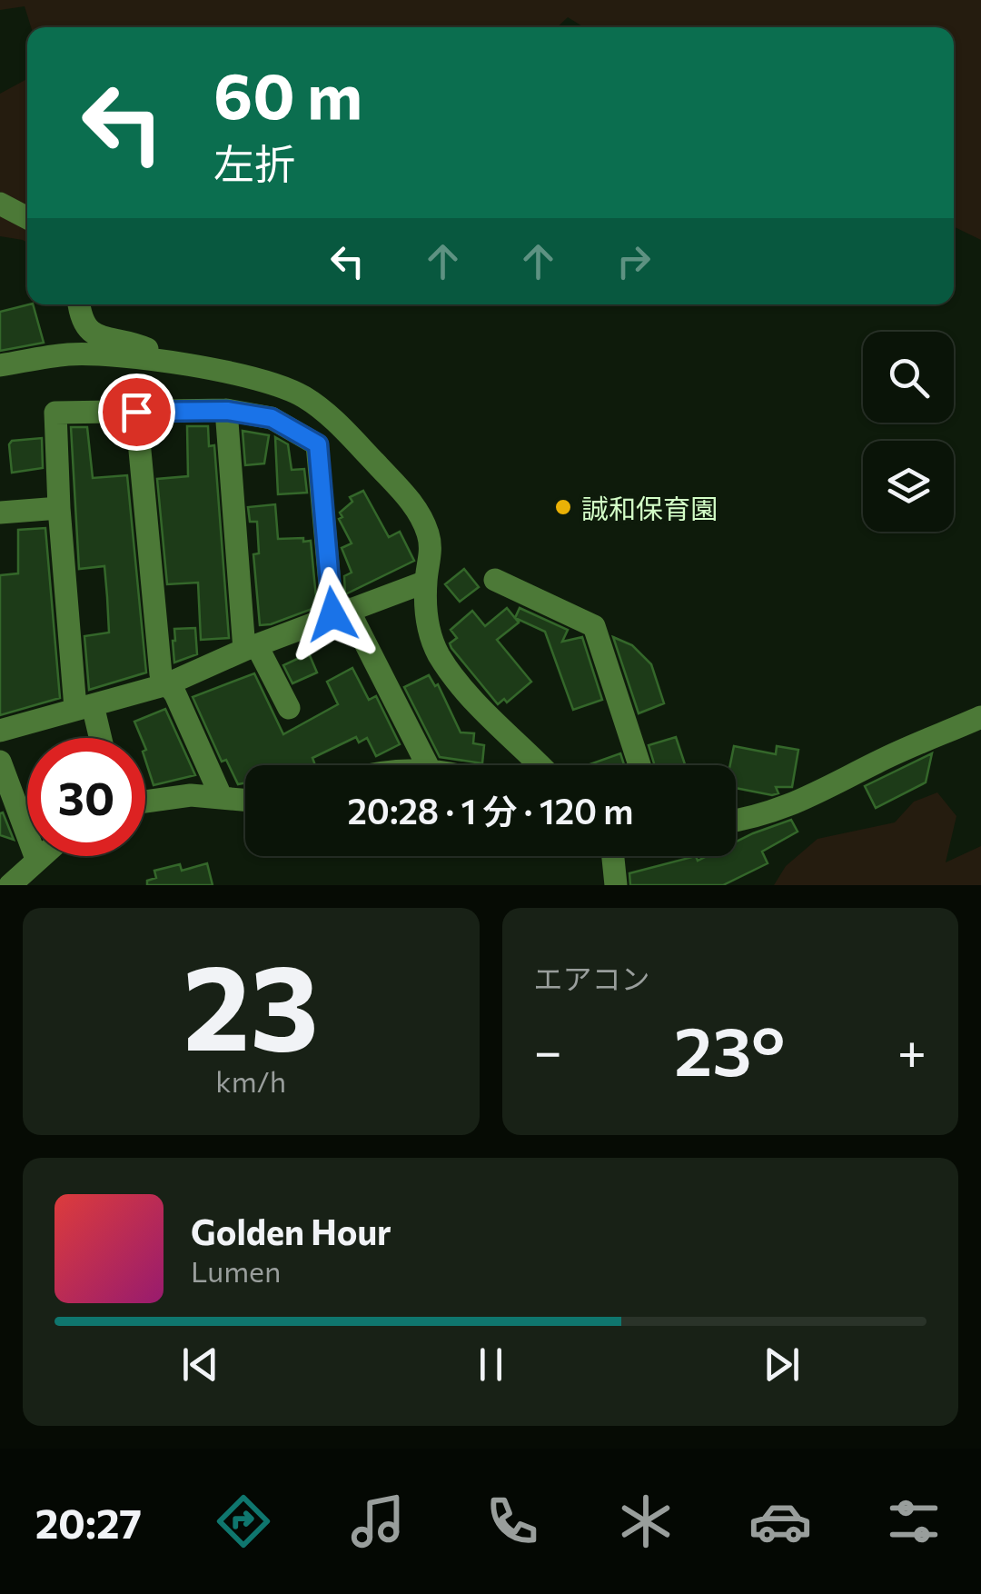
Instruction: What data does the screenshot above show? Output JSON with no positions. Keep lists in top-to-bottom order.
{
  "places": ["誠和保育園"],
  "page": {
    "turn": ["60 m", "左折"],
    "limit": "30",
    "trip": "20:28 · 1 分 · 120 m",
    "tile": [
      ["23", "km/h"],
      "エアコン"
    ],
    "heat": ["−", "23°", "+"],
    "song": ["Golden Hour", "Lumen"],
    "tabs": "20:27"
  }
}
